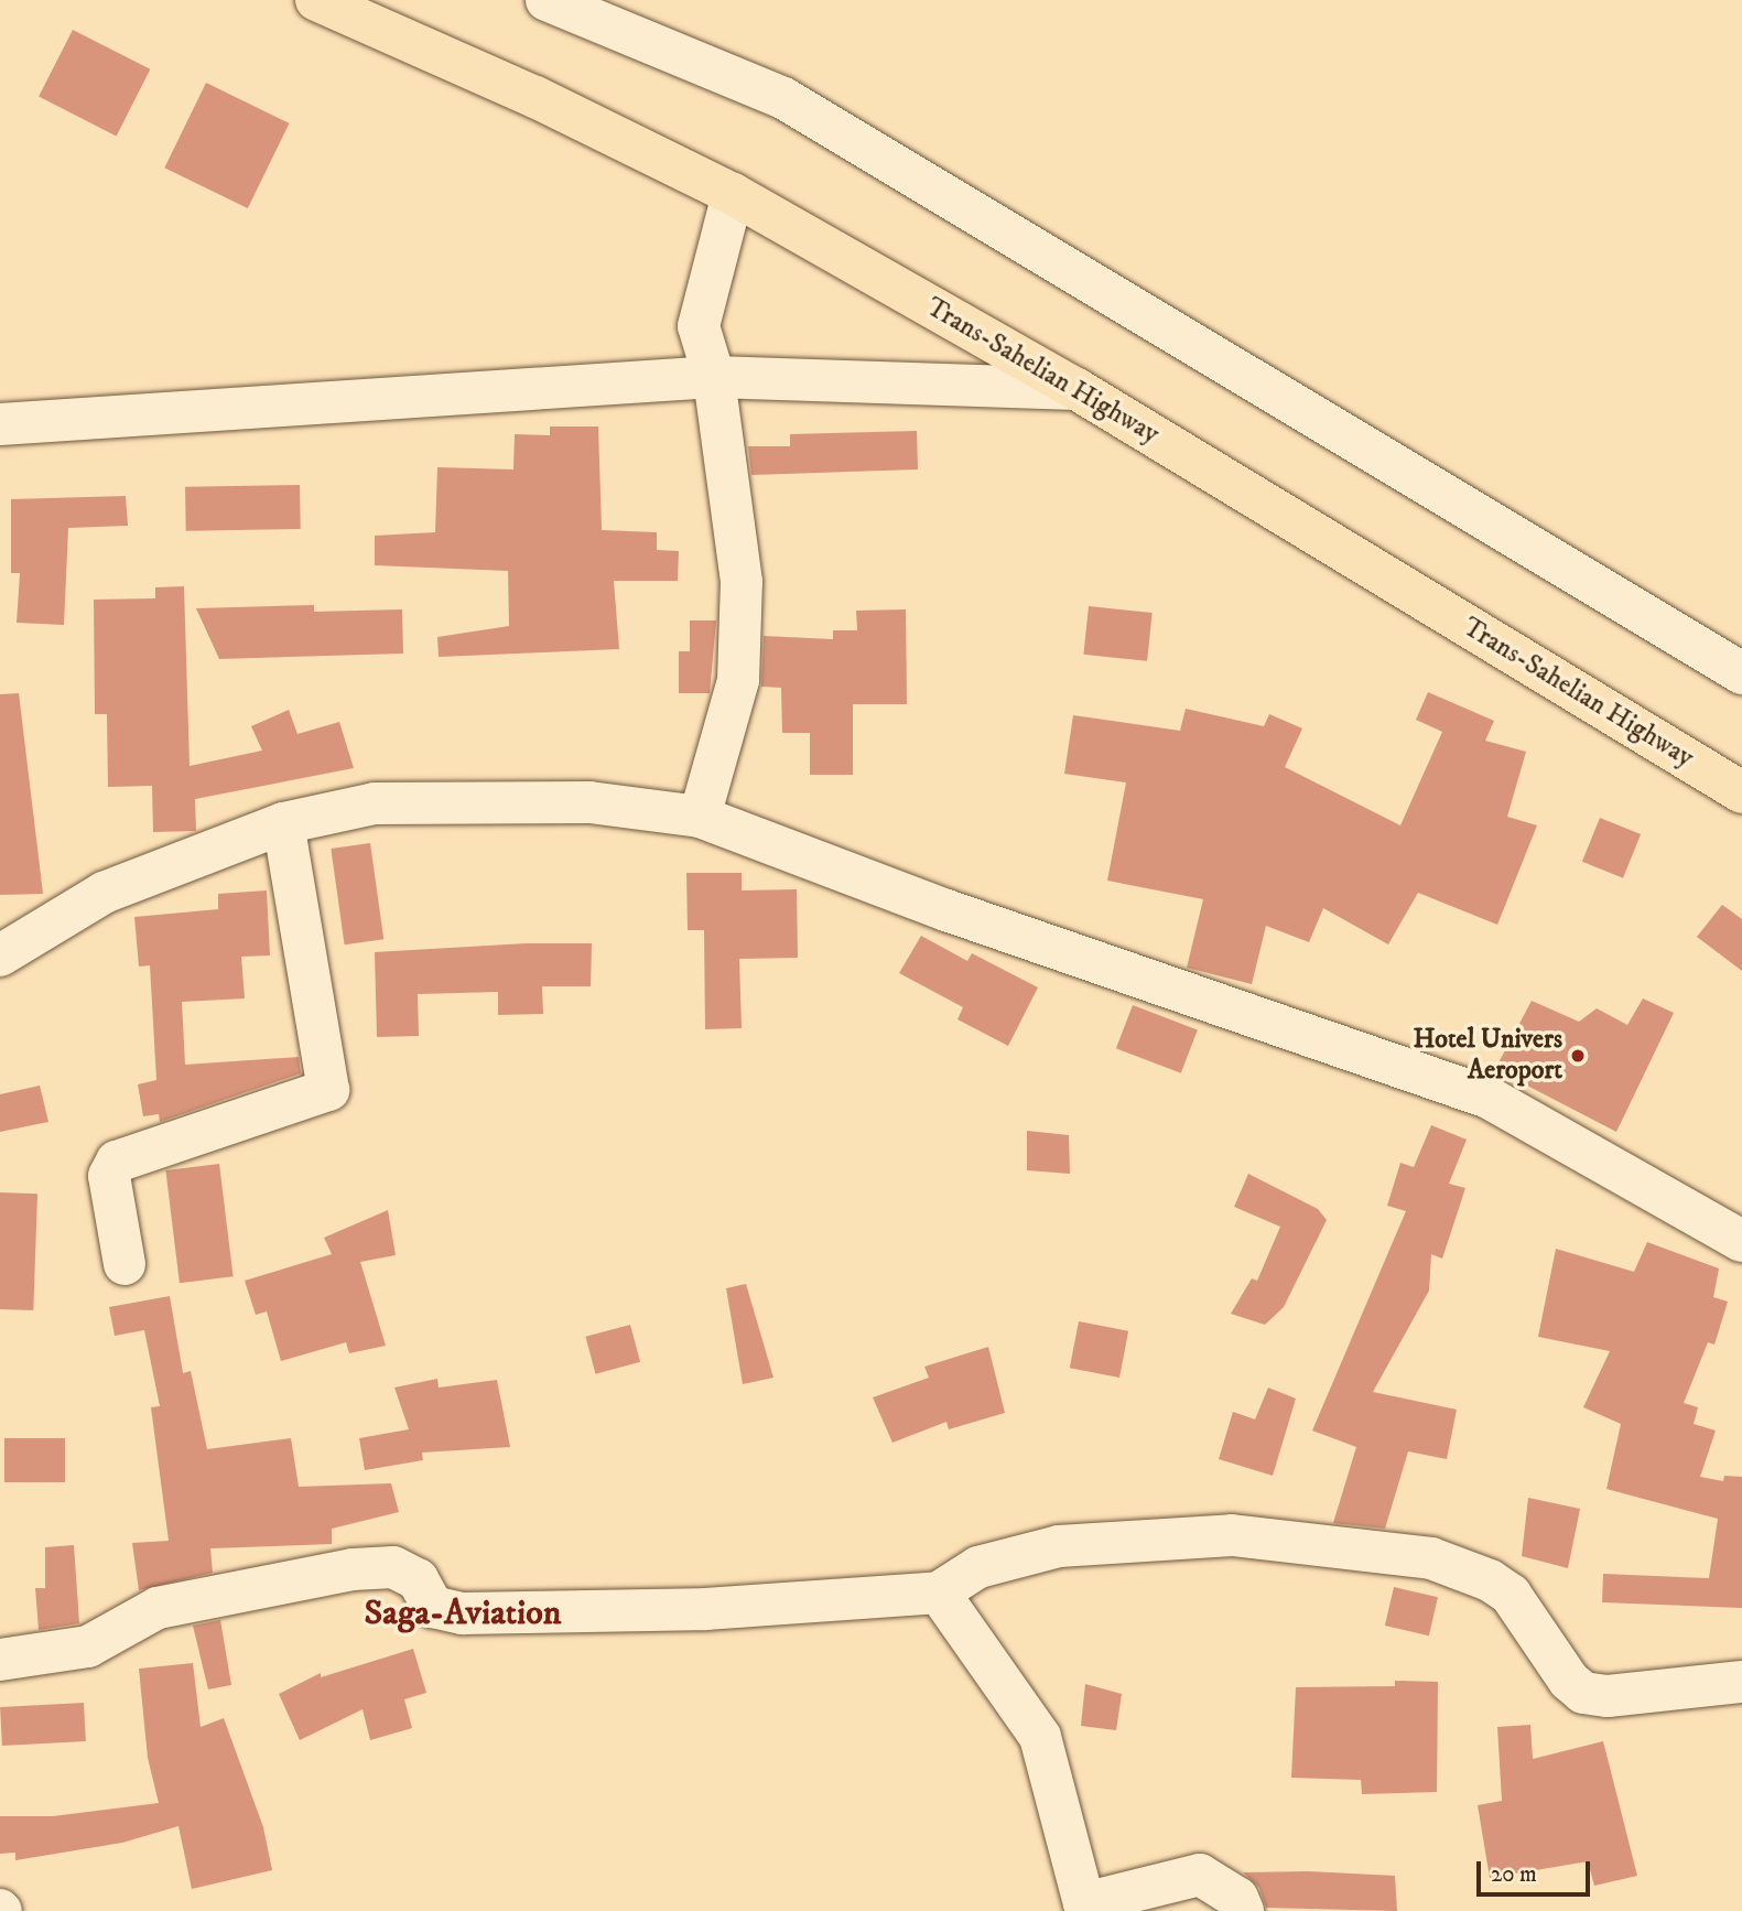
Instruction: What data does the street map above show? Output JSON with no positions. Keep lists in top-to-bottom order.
{
  "streets": {
    "highway": ["Trans-Sahelian Highway"]
  },
  "districts": ["Saga-Aviation"],
  "places": ["Hotel Univers Aeroport"],
  "scale_bar": "20 m"
}
